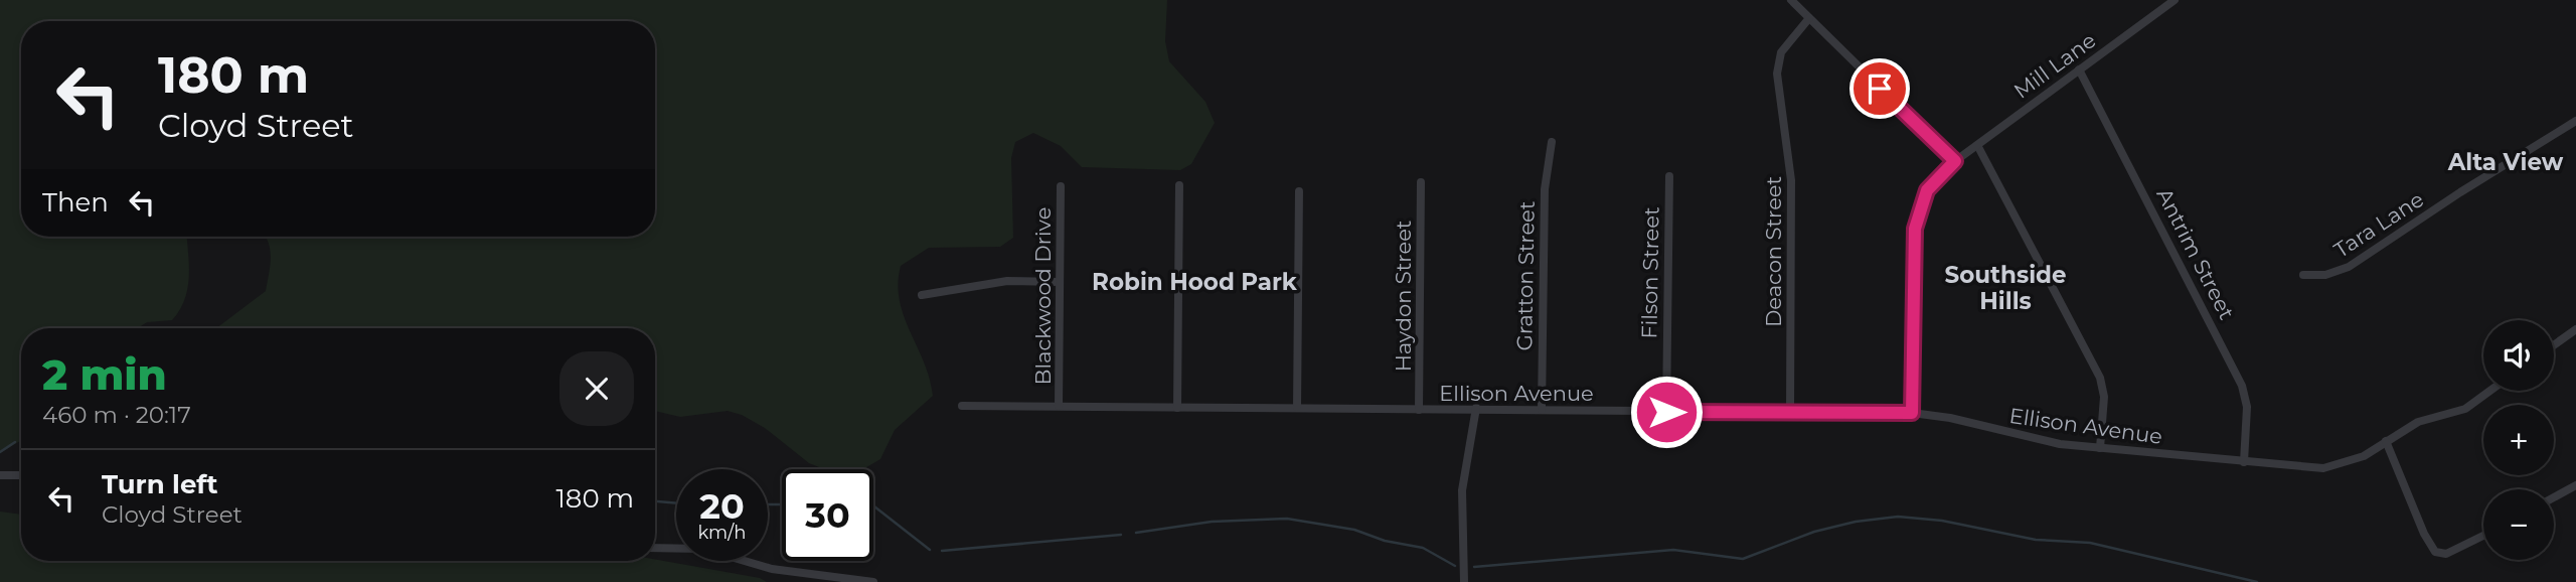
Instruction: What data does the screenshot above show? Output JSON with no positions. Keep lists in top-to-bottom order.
{
  "streets": {
    "street": [
      "Mill Lane",
      "Tara Lane",
      "Deacon Street",
      "Antrim Street",
      "Filson Street",
      "Gratton Street",
      "Blackwood Drive",
      "Haydon Street",
      "Ellison Avenue"
    ]
  },
  "crossings": [
    ["Mill Lane", "Antrim Street"],
    ["Mill Lane", "Ellison Avenue"],
    ["Deacon Street", "Ellison Avenue"],
    ["Antrim Street", "Ellison Avenue"],
    ["Filson Street", "Ellison Avenue"],
    ["Gratton Street", "Ellison Avenue"],
    ["Blackwood Drive", "Ellison Avenue"],
    ["Haydon Street", "Ellison Avenue"]
  ],
  "districts": ["Alta View", "Southside Hills", "Robin Hood Park"],
  "page": {
    "turn": ["180 m", "Cloyd Street"],
    "then": "Then",
    "map_buttons": ["+", "−"],
    "heading": ["2 min", "460 m · 20:17"],
    "list": [
      {
        "name": "Turn left",
        "note": "Cloyd Street",
        "value": "180 m"
      }
    ],
    "speed": "20 km/h",
    "limit": "30"
  }
}
